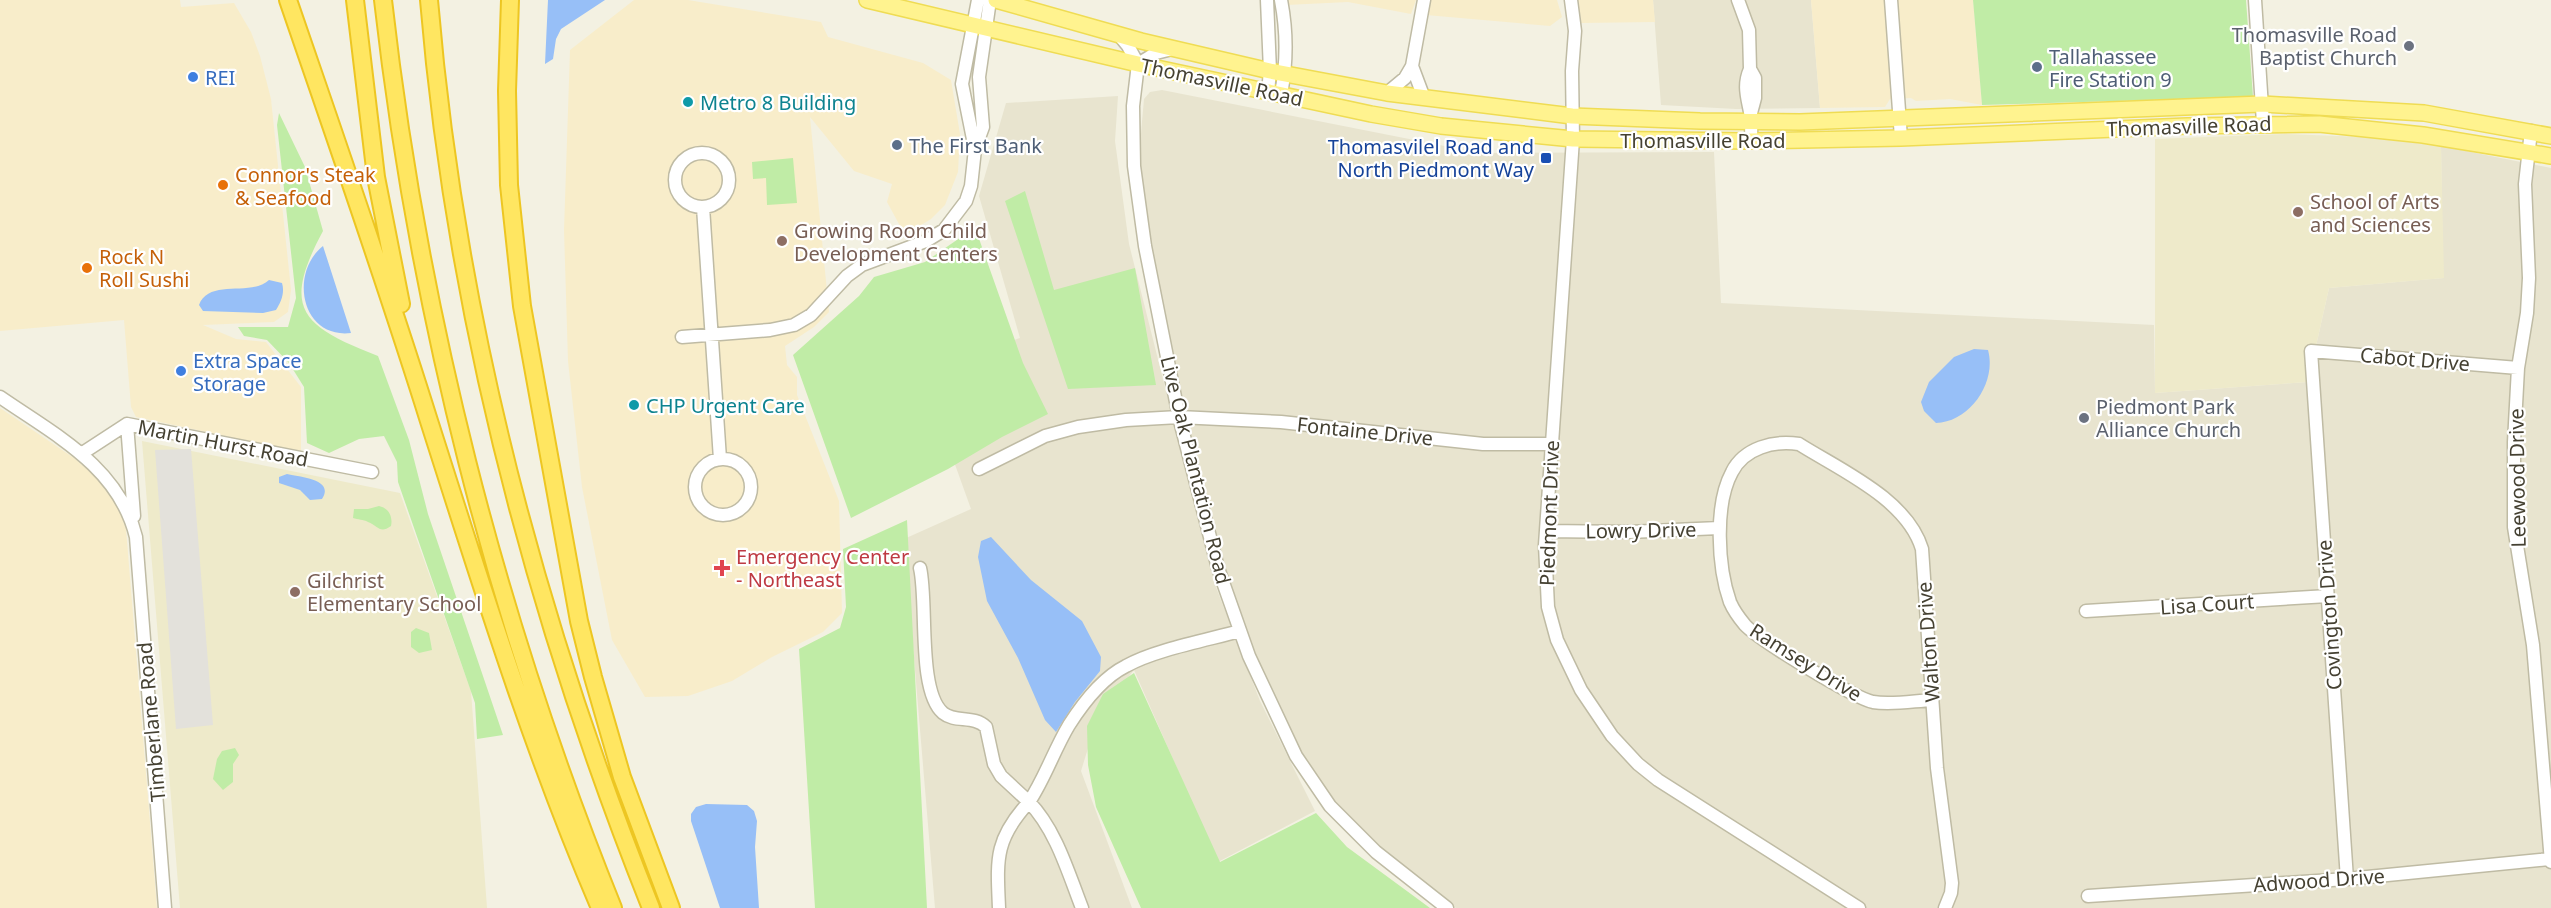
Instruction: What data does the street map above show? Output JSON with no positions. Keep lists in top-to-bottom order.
{
  "streets": {
    "main road": ["Thomasville Road"],
    "street": [
      "Cabot Drive",
      "Fontaine Drive",
      "Martin Hurst Road",
      "Live Oak Plantation Road",
      "Leewood Drive",
      "Piedmont Drive",
      "Lowry Drive",
      "Lisa Court",
      "Covington Drive",
      "Walton Drive",
      "Ramsey Drive",
      "Timberlane Road",
      "Adwood Drive"
    ]
  },
  "crossings": [
    ["Thomasville Road", "Live Oak Plantation Road"],
    ["Thomasville Road", "Leewood Drive"],
    ["Thomasville Road", "Piedmont Drive"],
    ["Cabot Drive", "Leewood Drive"],
    ["Cabot Drive", "Covington Drive"],
    ["Fontaine Drive", "Live Oak Plantation Road"],
    ["Fontaine Drive", "Piedmont Drive"],
    ["Martin Hurst Road", "Timberlane Road"],
    ["Leewood Drive", "Adwood Drive"],
    ["Piedmont Drive", "Lowry Drive"],
    ["Lowry Drive", "Walton Drive"],
    ["Lowry Drive", "Ramsey Drive"],
    ["Lisa Court", "Covington Drive"],
    ["Covington Drive", "Adwood Drive"],
    ["Walton Drive", "Ramsey Drive"]
  ],
  "places": {
    "other": [
      "Thomasville Road Baptist Church",
      "Tallahassee Fire Station 9",
      "REI",
      "Metro 8 Building",
      "The First Bank",
      "Connor's Steak & Seafood",
      "School of Arts and Sciences",
      "Growing Room Child Development Centers",
      "Rock N Roll Sushi",
      "Extra Space Storage",
      "CHP Urgent Care",
      "Piedmont Park Alliance Church",
      "Gilchrist Elementary School"
    ],
    "transit": ["Thomasvilel Road and North Piedmont Way"],
    "health": ["Emergency Center - Northeast"]
  }
}
